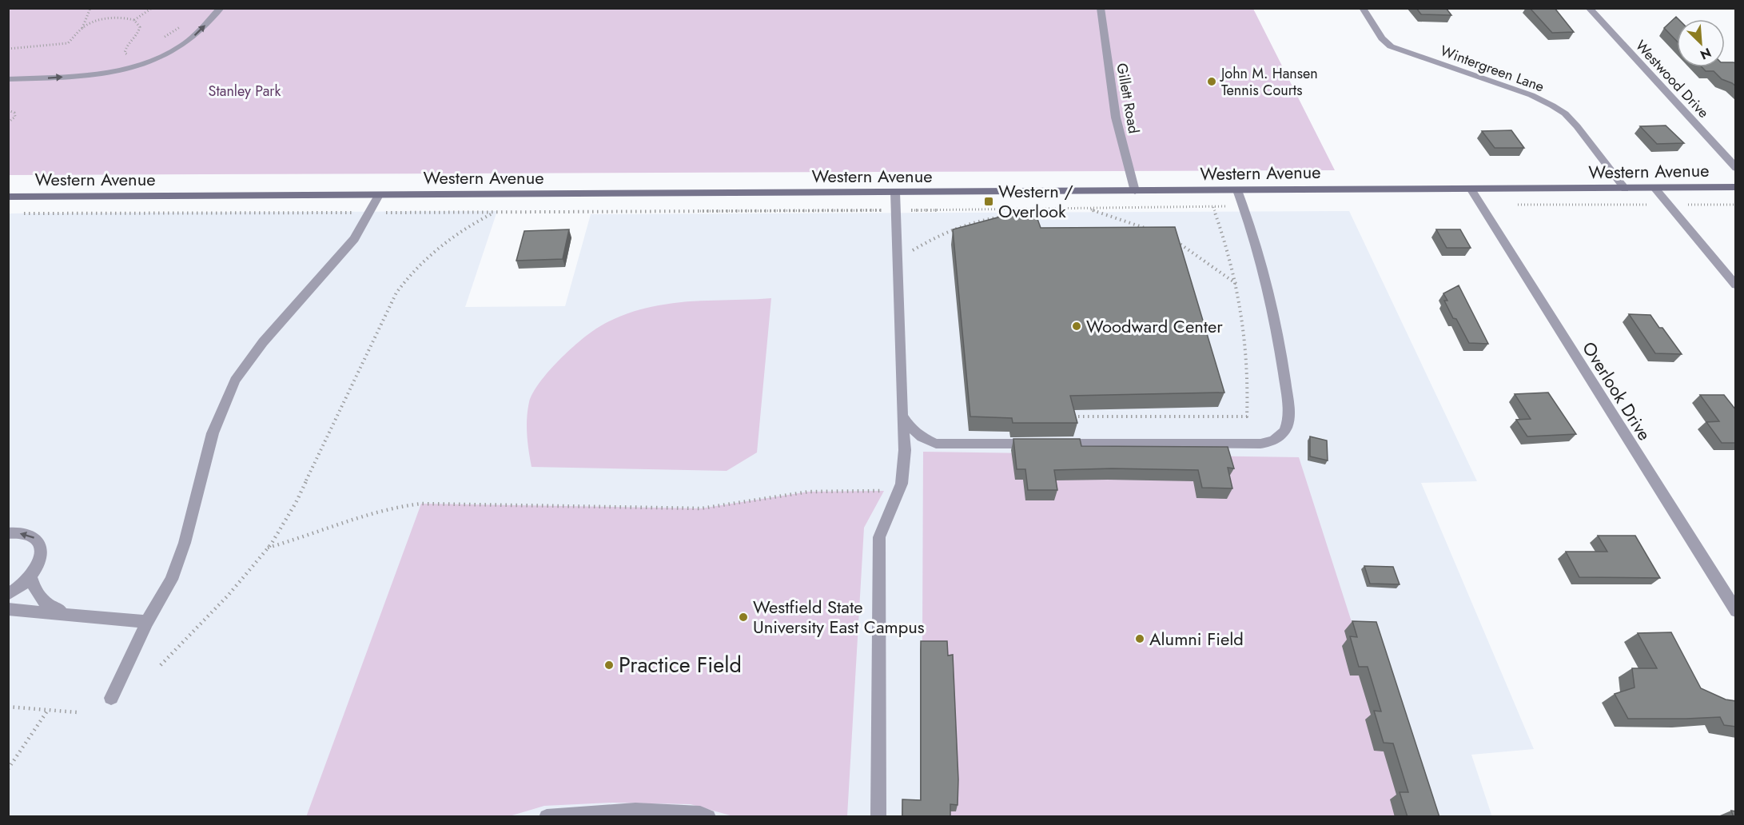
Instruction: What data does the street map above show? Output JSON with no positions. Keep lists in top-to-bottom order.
{
  "streets": {
    "main road": ["Western Avenue"],
    "street": [
      "Wintergreen Lane",
      "Westwood Drive",
      "Gillett Road",
      "Overlook Drive"
    ]
  },
  "crossings": [
    ["Wintergreen Lane", "Western Avenue"],
    ["Gillett Road", "Western Avenue"],
    ["Western Avenue", "Overlook Drive"]
  ],
  "parks": ["Stanley Park"],
  "places": {
    "other": [
      "John M. Hansen Tennis Courts",
      "Woodward Center",
      "Westfield State University East Campus",
      "Alumni Field",
      "Practice Field"
    ],
    "transit": ["Western / Overlook"]
  },
  "north": "bottom right"
}
